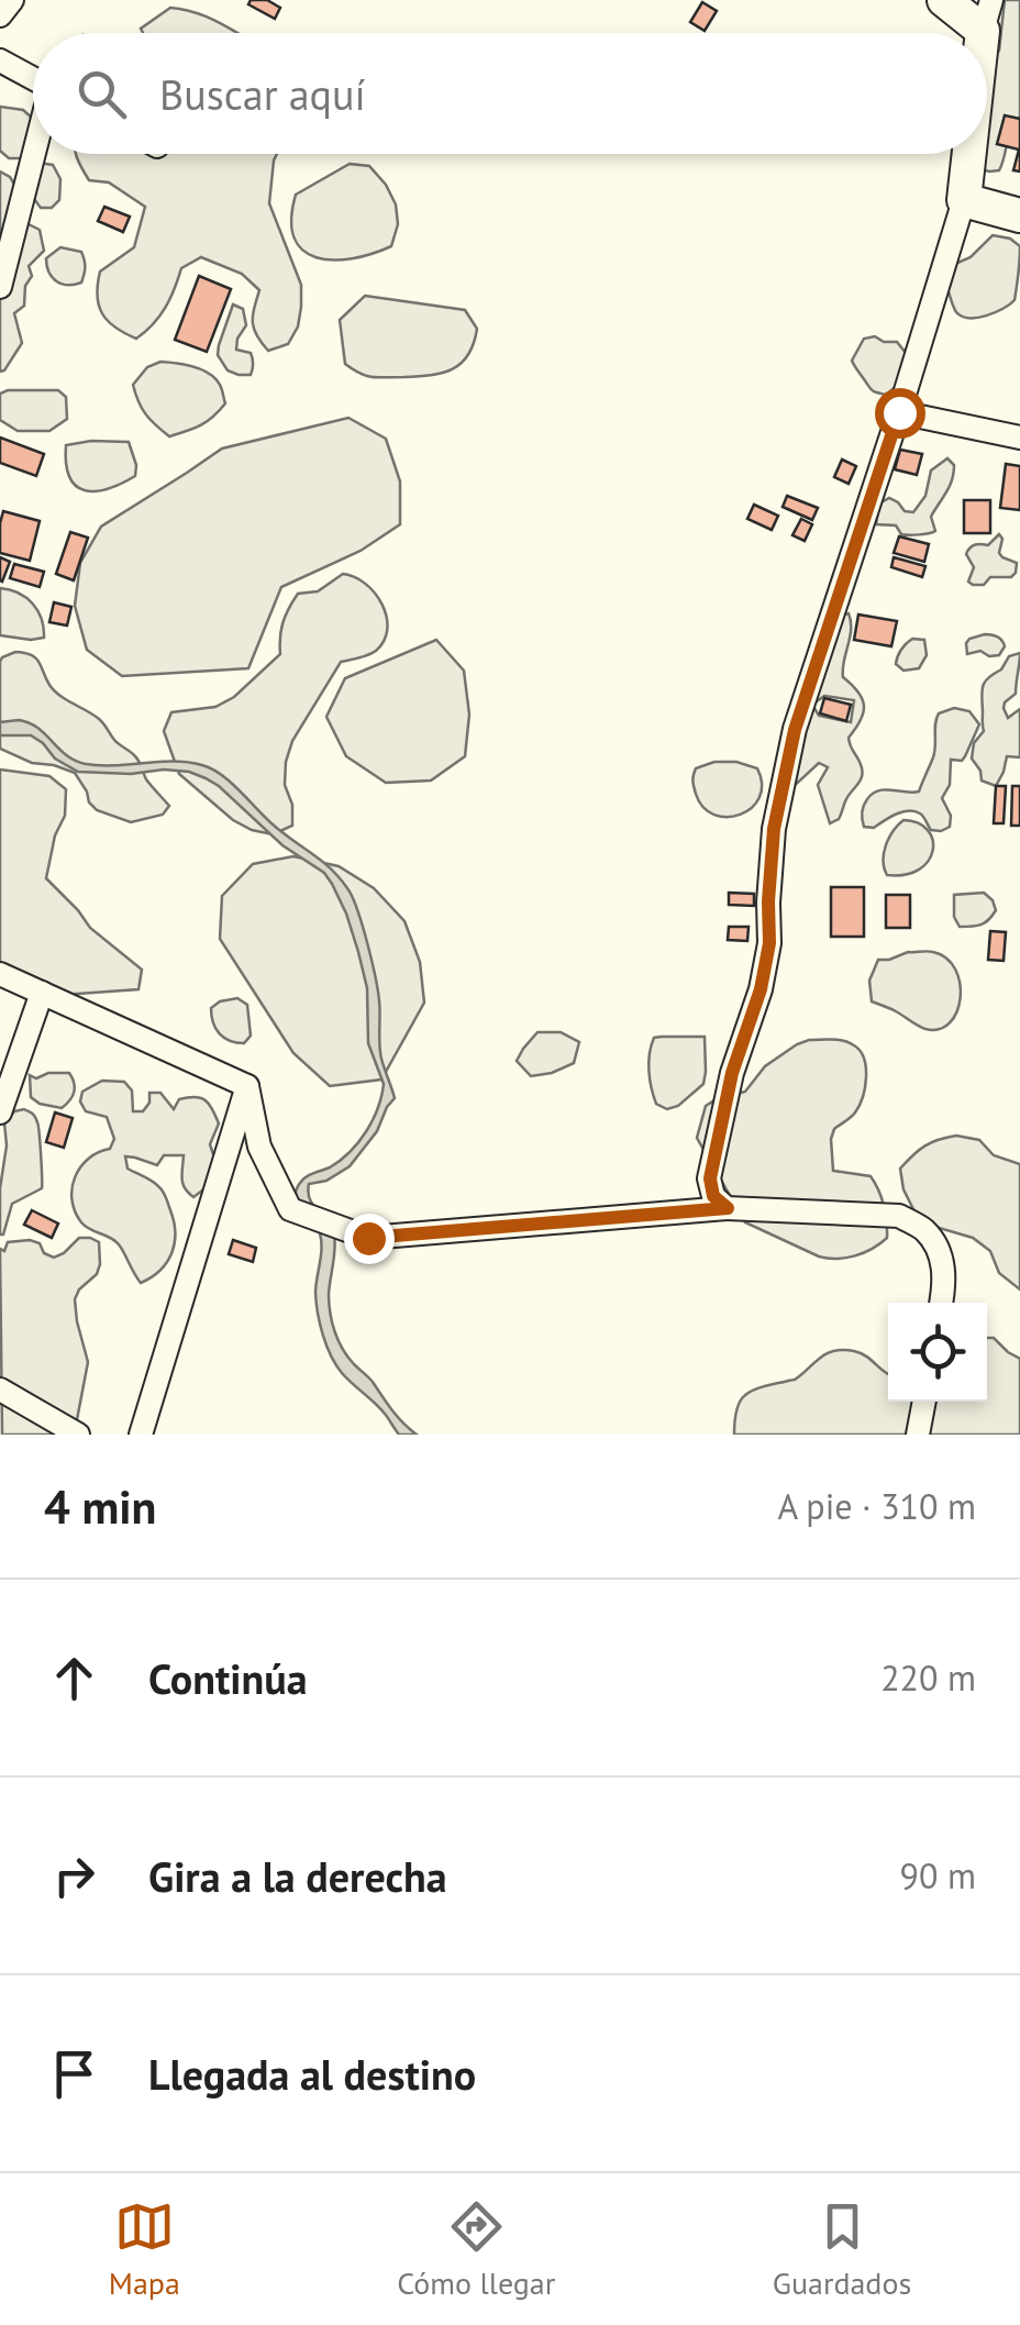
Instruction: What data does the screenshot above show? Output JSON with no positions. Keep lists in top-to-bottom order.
{
  "page": {
    "search": "Buscar aquí",
    "heading": ["4 min", "A pie · 310 m"],
    "list": [
      ["Continúa", "220 m"],
      ["Gira a la derecha", "90 m"],
      "Llegada al destino"
    ],
    "nav": ["Mapa", "Cómo llegar", "Guardados"]
  }
}
